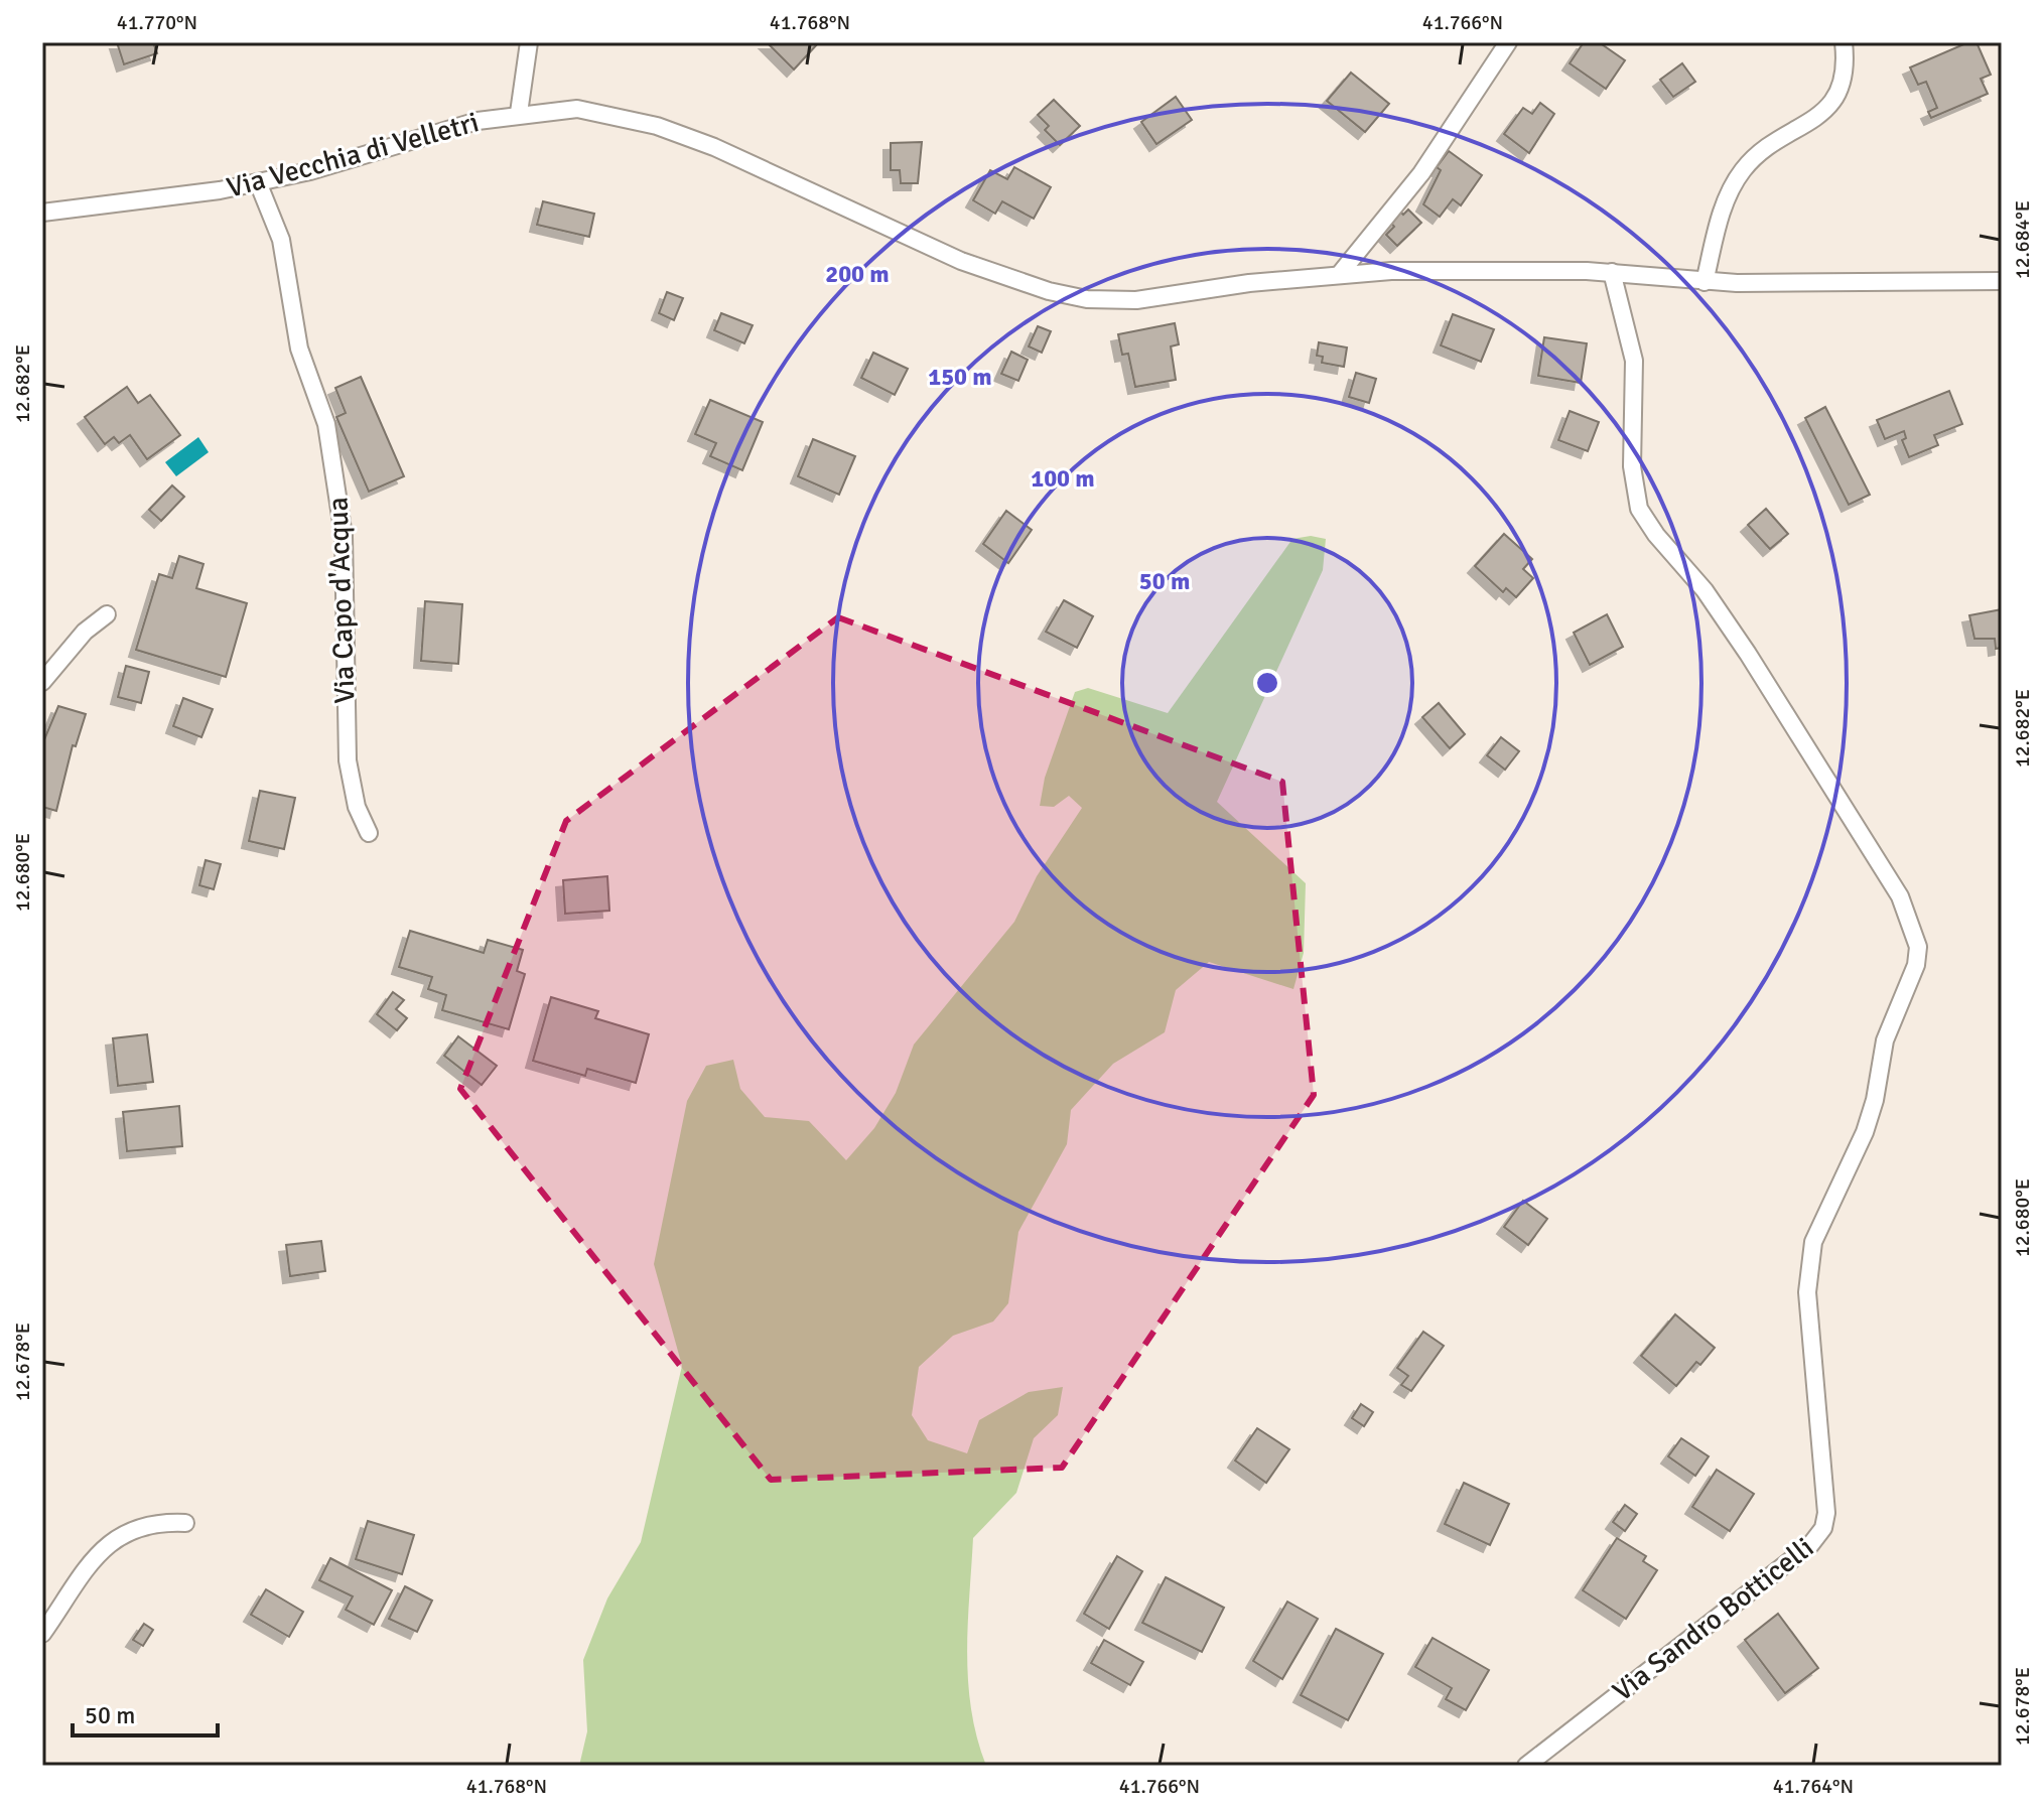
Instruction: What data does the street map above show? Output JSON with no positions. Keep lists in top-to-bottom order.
{
  "streets": {
    "street": ["Via Vecchia di Velletri", "Via Capo d'Acqua", "Via Sandro Botticelli"]
  },
  "crossings": [
    ["Via Vecchia di Velletri", "Via Capo d'Acqua"],
    ["Via Vecchia di Velletri", "Via Sandro Botticelli"]
  ],
  "scale_bar": "50 m",
  "coordinates": [
    "41.770°N",
    "41.768°N",
    "41.766°N",
    "12.684°E",
    "12.682°E",
    "12.680°E",
    "12.678°E",
    "41.764°N"
  ],
  "rings": [
    "200 m",
    "150 m",
    "100 m",
    "50 m"
  ]
}
